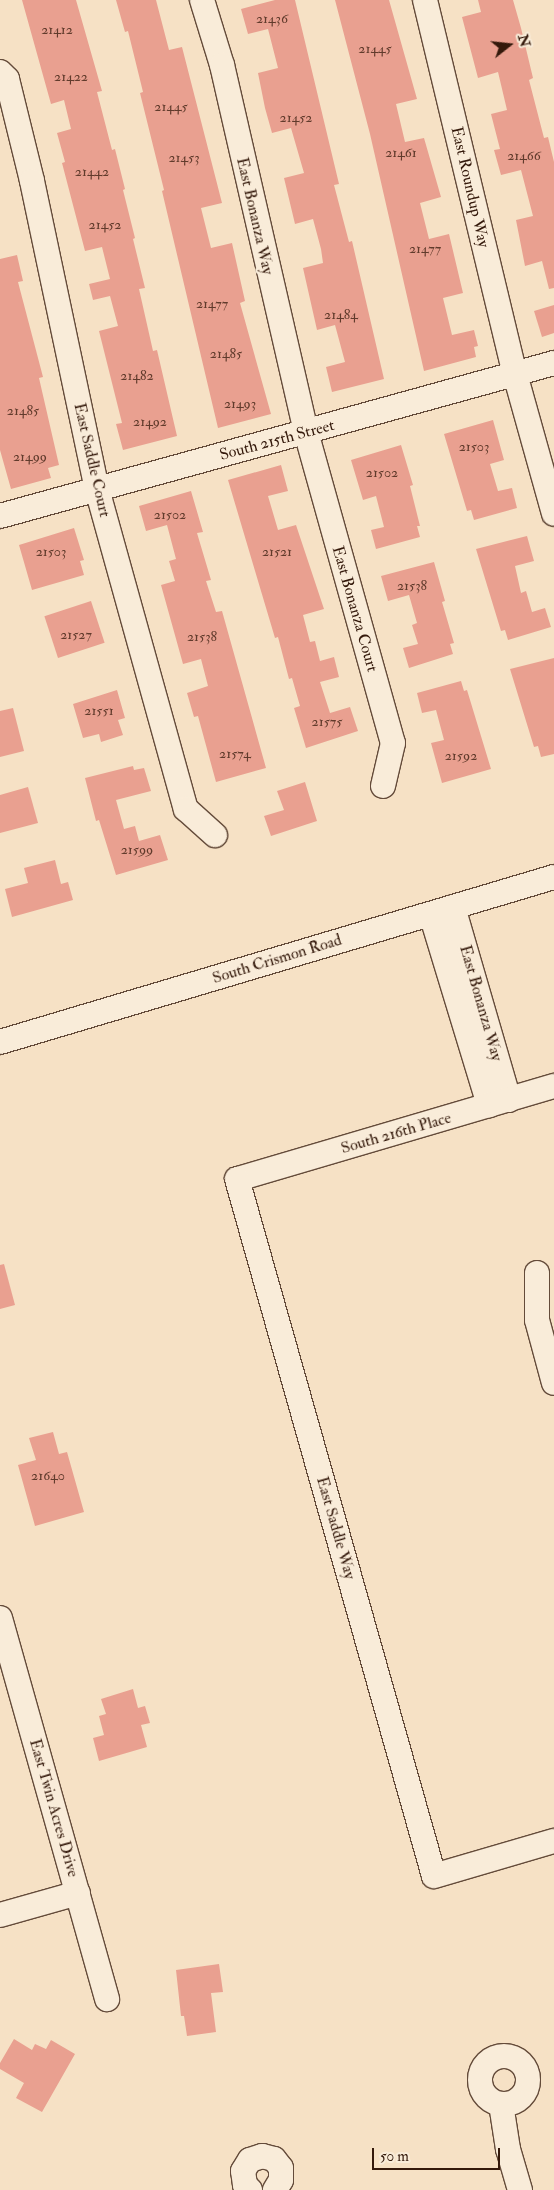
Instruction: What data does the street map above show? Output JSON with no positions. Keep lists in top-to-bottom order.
{
  "streets": {
    "street": [
      "East Roundup Way",
      "East Bonanza Way",
      "South 215th Street",
      "East Saddle Court",
      "East Bonanza Court",
      "South Crismon Road",
      "South 216th Place",
      "East Saddle Way",
      "East Twin Acres Drive"
    ]
  },
  "crossings": [
    ["East Roundup Way", "South 215th Street"],
    ["East Bonanza Way", "South 215th Street"],
    ["East Bonanza Way", "East Bonanza Court"],
    ["East Bonanza Way", "South Crismon Road"],
    ["East Bonanza Way", "South 216th Place"],
    ["South 215th Street", "East Saddle Court"],
    ["South 215th Street", "East Bonanza Court"],
    ["South 216th Place", "East Saddle Way"]
  ],
  "house_numbers": [
    "21436",
    "21412",
    "21445",
    "21422",
    "21445",
    "21452",
    "21461",
    "21466",
    "21453",
    "21442",
    "21452",
    "21477",
    "21477",
    "21484",
    "21485",
    "21482",
    "21493",
    "21485",
    "21492",
    "21503",
    "21499",
    "21502",
    "21502",
    "21503",
    "21521",
    "21538",
    "21527",
    "21538",
    "21551",
    "21575",
    "21574",
    "21592",
    "21599",
    "21640"
  ],
  "scale_bar": "50 m",
  "north": "right"
}
